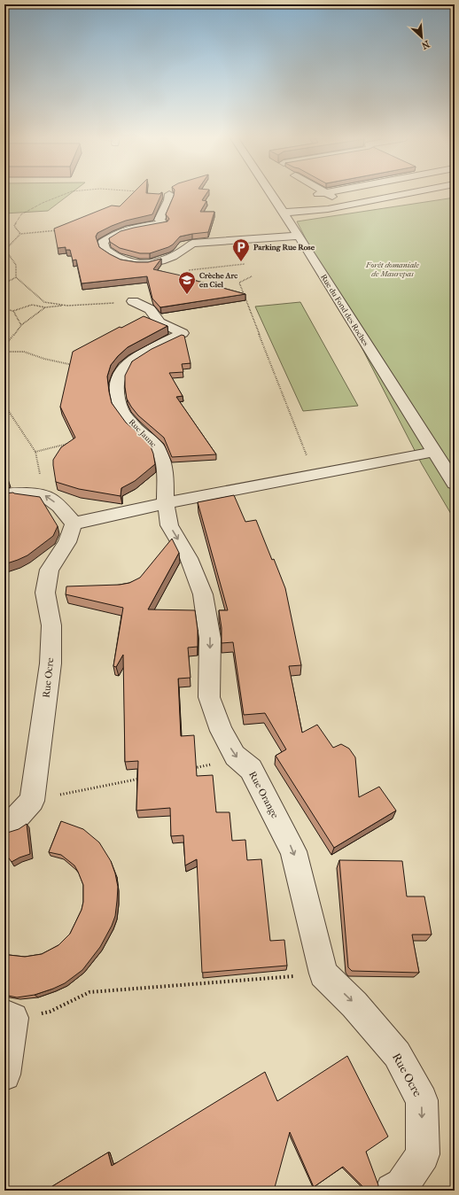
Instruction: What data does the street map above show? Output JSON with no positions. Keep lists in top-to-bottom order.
{
  "streets": {
    "street": [
      "Rue du Fond des Roches",
      "Rue Jaune",
      "Rue Ocre",
      "Rue Orange"
    ]
  },
  "crossings": [
    ["Rue Jaune", "Rue Orange"],
    ["Rue Ocre", "Rue Orange"]
  ],
  "one_way": ["Rue Ocre", "Rue Orange"],
  "parks": ["Forêt domaniale de Maurepas"],
  "places": {
    "parking": ["Parking Rue Rose"],
    "school or university": ["Crèche Arc en Ciel"]
  },
  "north": "bottom right"
}
